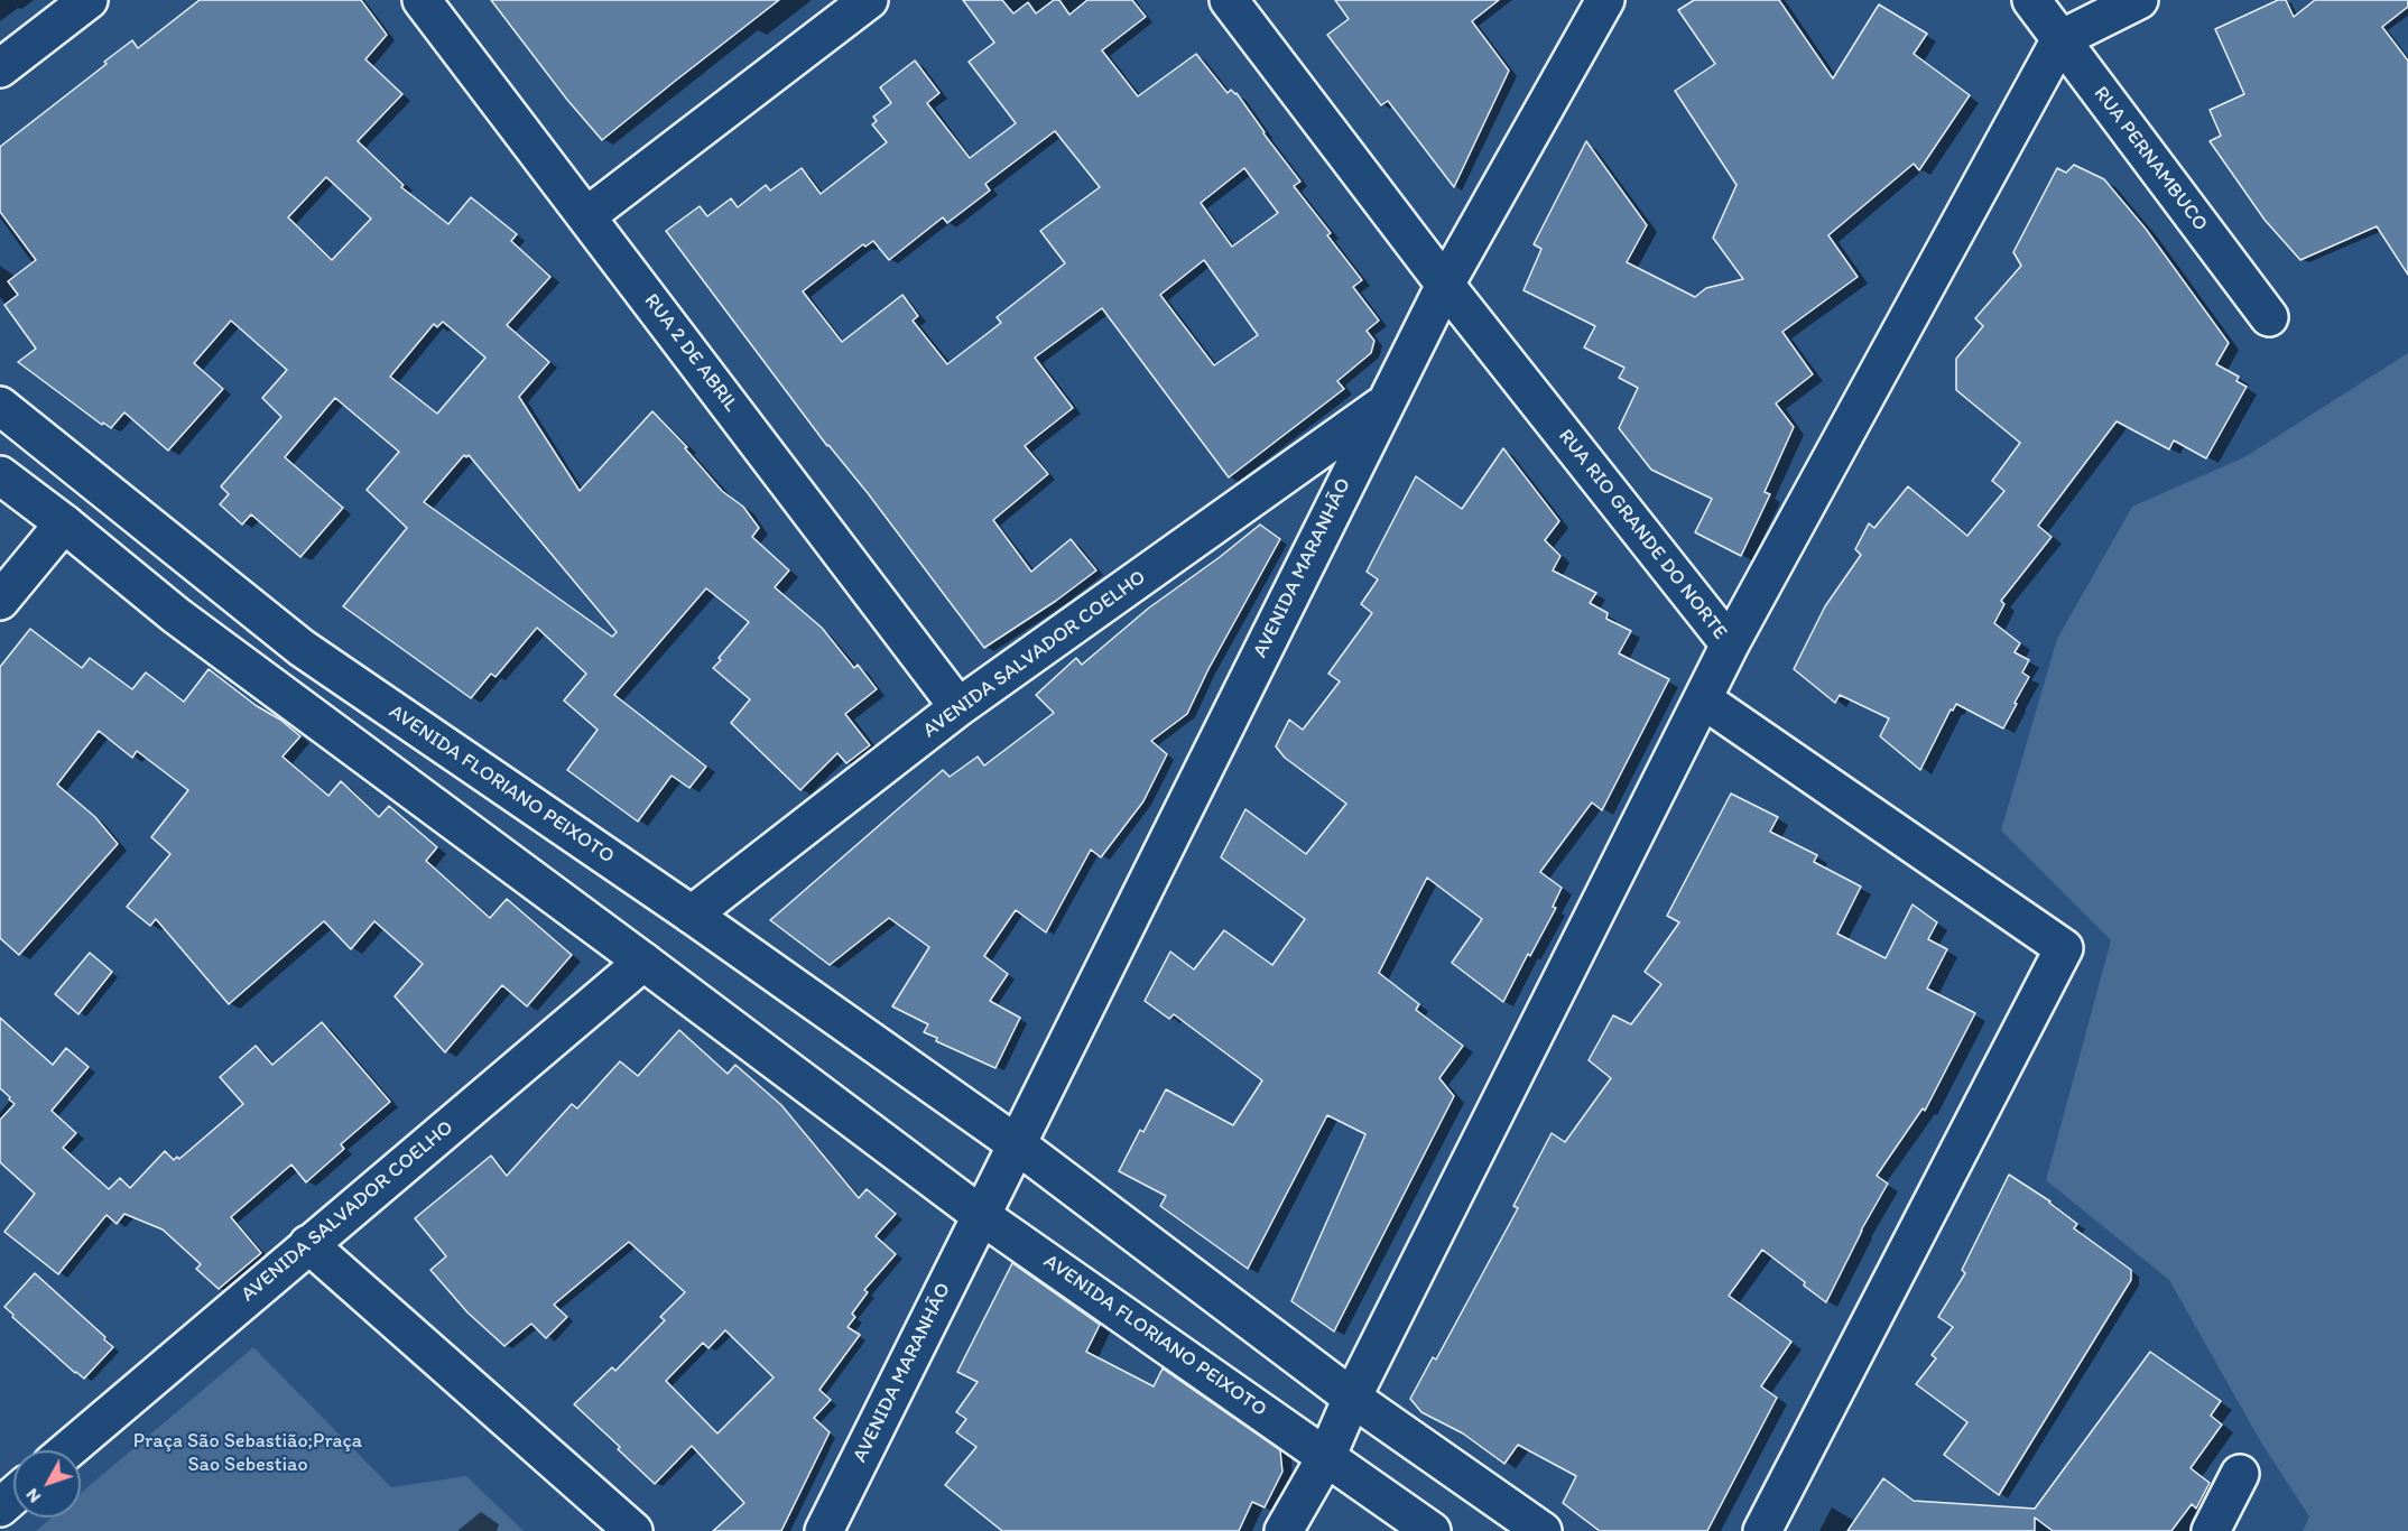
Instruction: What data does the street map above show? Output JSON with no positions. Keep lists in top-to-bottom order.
{
  "streets": {
    "street": [
      "RUA PERNAMBUCO",
      "RUA 2 DE ABRIL",
      "RUA RIO GRANDE DO NORTE",
      "AVENIDA MARANHÃO",
      "AVENIDA SALVADOR COELHO",
      "AVENIDA FLORIANO PEIXOTO"
    ]
  },
  "crossings": [
    ["RUA PERNAMBUCO", "RUA RIO GRANDE DO NORTE"],
    ["RUA 2 DE ABRIL", "AVENIDA SALVADOR COELHO"],
    ["RUA RIO GRANDE DO NORTE", "AVENIDA MARANHÃO"],
    ["AVENIDA MARANHÃO", "AVENIDA SALVADOR COELHO"],
    ["AVENIDA MARANHÃO", "AVENIDA FLORIANO PEIXOTO"],
    ["AVENIDA SALVADOR COELHO", "AVENIDA FLORIANO PEIXOTO"]
  ],
  "parks": ["Praça São Sebastião;Praça Sao Sebestiao"],
  "north": "bottom left"
}
